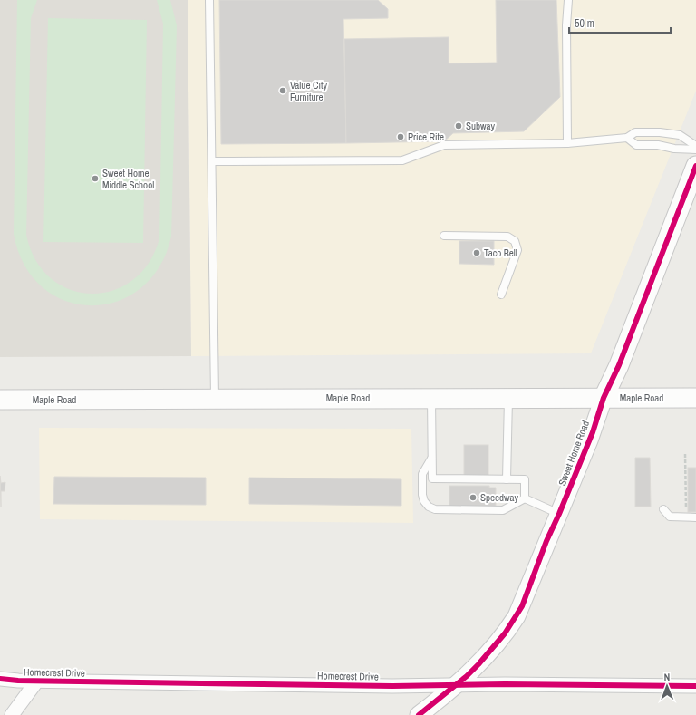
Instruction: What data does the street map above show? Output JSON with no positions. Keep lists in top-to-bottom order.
{
  "streets": {
    "main road": ["Maple Road", "Sweet Home Road"],
    "street": ["Homecrest Drive"]
  },
  "crossings": [
    ["Maple Road", "Sweet Home Road"],
    ["Sweet Home Road", "Homecrest Drive"]
  ],
  "places": [
    "Value City Furniture",
    "Subway",
    "Price Rite",
    "Sweet Home Middle School",
    "Taco Bell",
    "Speedway"
  ],
  "scale_bar": "50 m",
  "north": "top"
}
